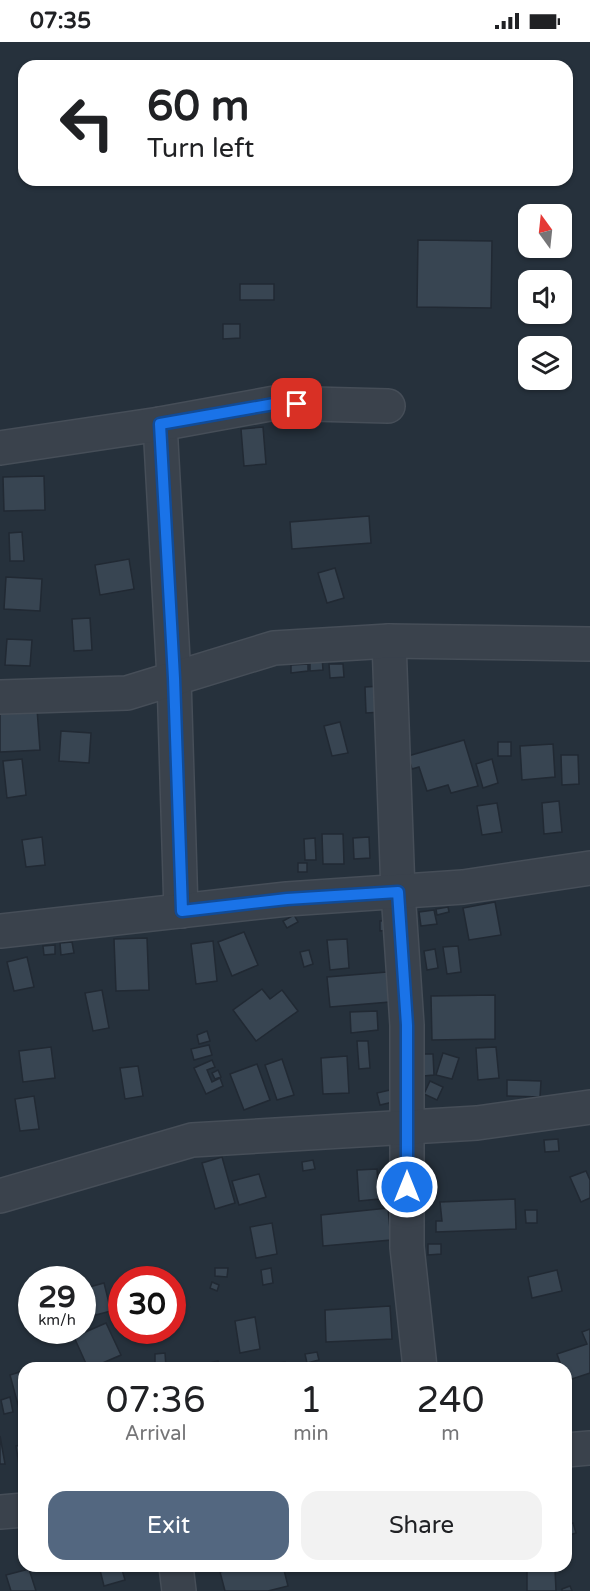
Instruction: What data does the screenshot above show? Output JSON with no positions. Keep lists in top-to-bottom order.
{
  "north": "top",
  "page": {
    "status": "07:35",
    "turn": ["60 m", "Turn left"],
    "speed": "29 km/h",
    "limit": "30",
    "eta": [
      "07:36",
      "Arrival",
      "1",
      "min",
      "240",
      "m"
    ],
    "buttons": ["Exit", "Share"]
  }
}
